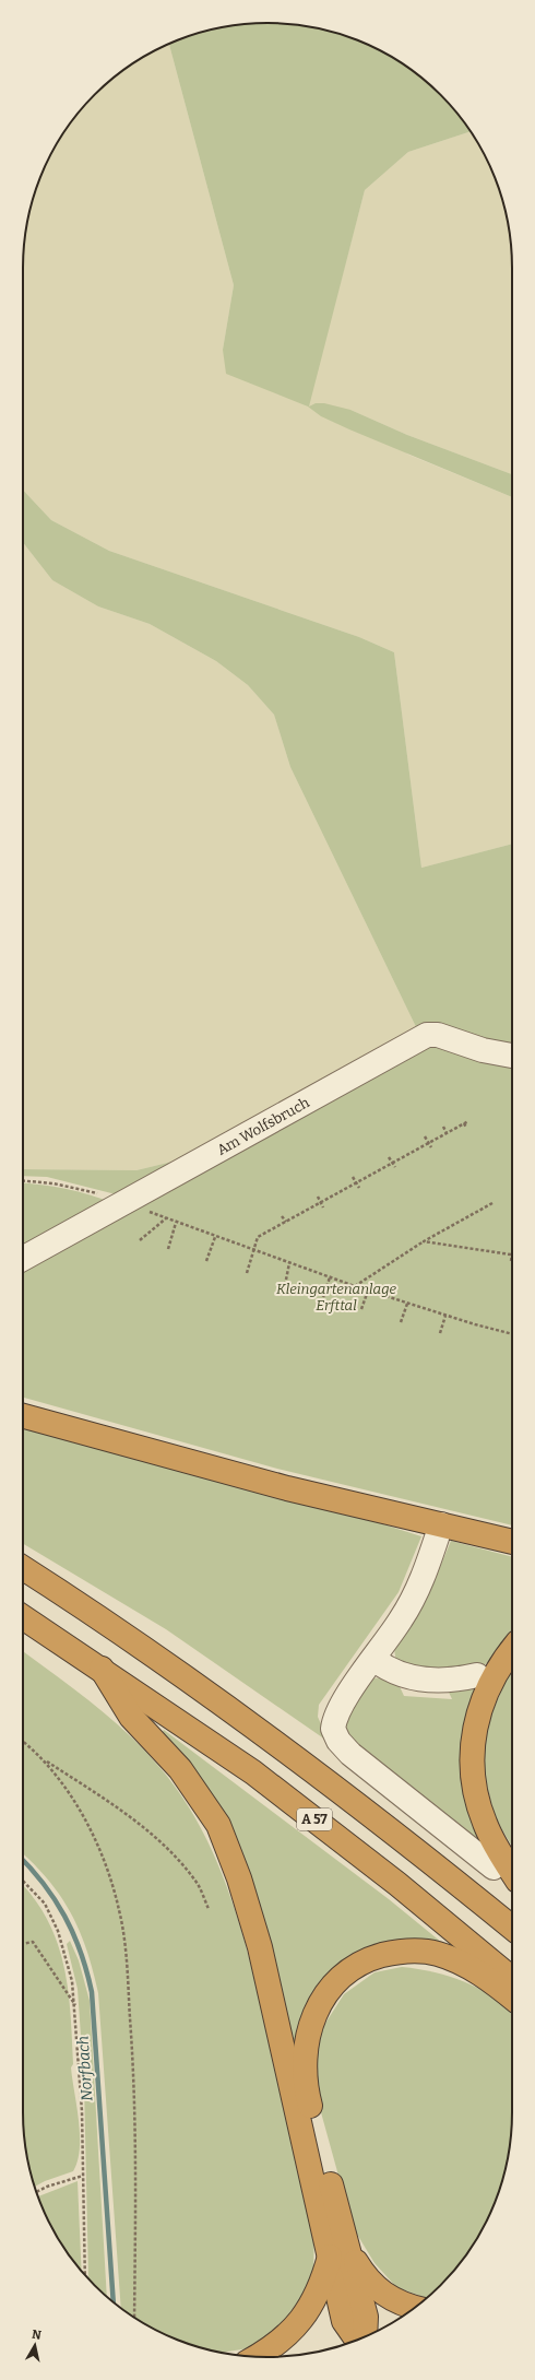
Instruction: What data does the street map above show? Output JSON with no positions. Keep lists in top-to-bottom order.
{
  "streets": {
    "highway": ["A 57"],
    "lane": ["Am Wolfsbruch"]
  },
  "water": ["Norfbach"],
  "parks": ["Kleingartenanlage Erfttal"],
  "north": "top"
}
